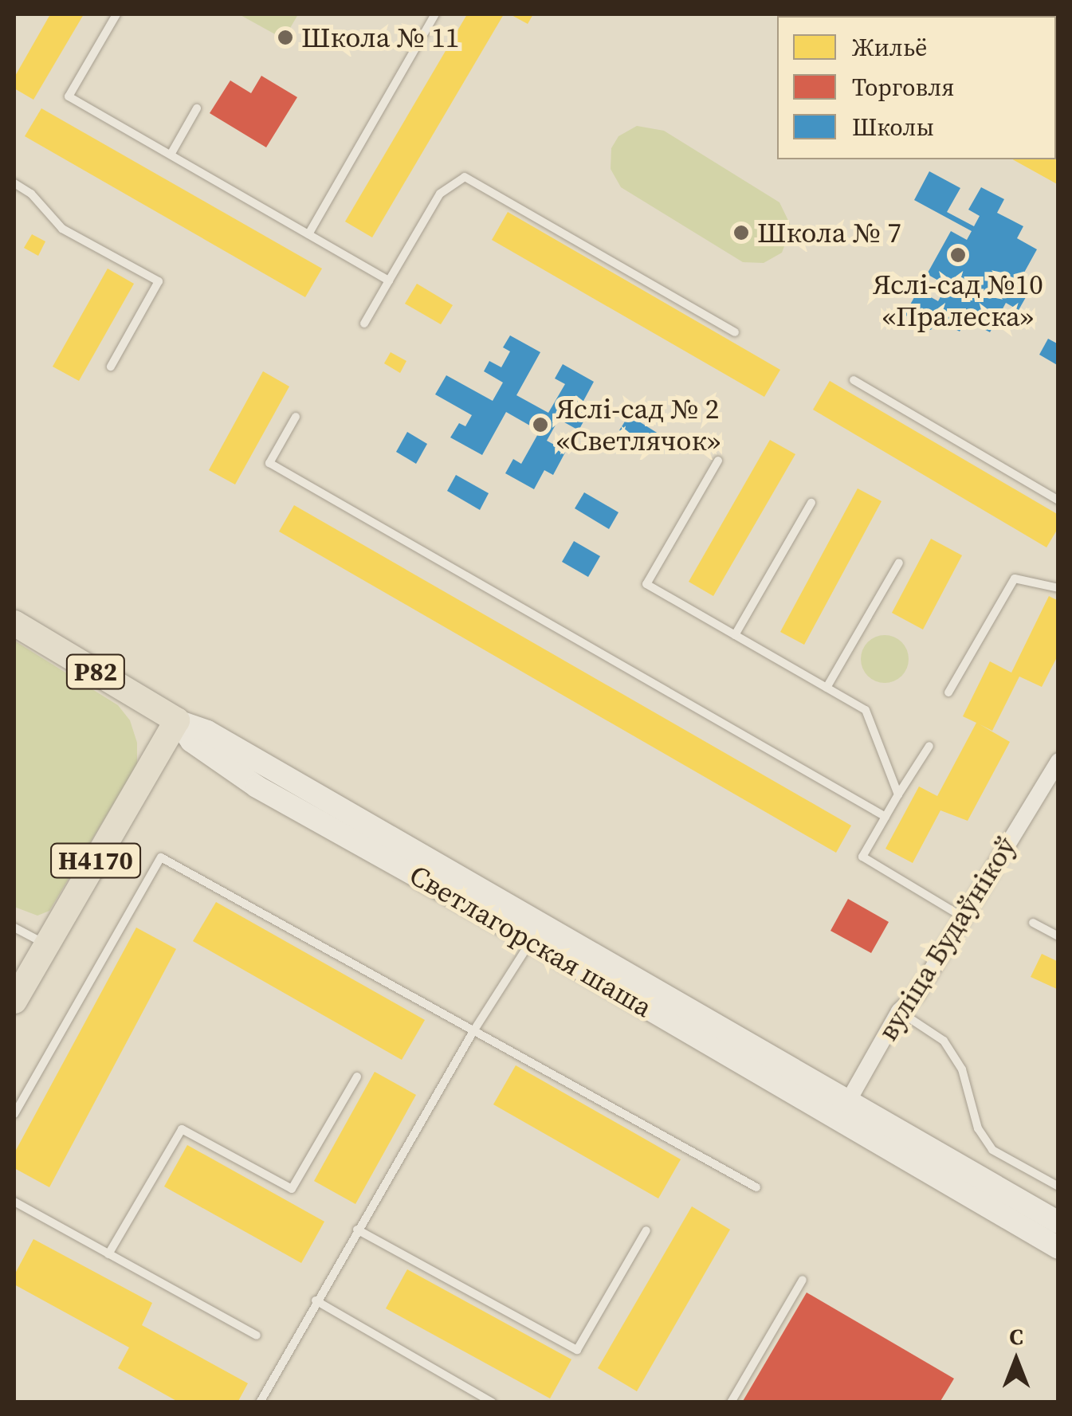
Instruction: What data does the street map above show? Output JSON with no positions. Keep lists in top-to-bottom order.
{
  "streets": {
    "main road": ["Р82", "Н4170", "Светлагорская шаша"],
    "street": ["вуліца Будаўнікоў"]
  },
  "crossings": [
    ["Н4170", "Светлагорская шаша"],
    ["вуліца Будаўнікоў", "Светлагорская шаша"]
  ],
  "places": [
    "Школа № 11",
    "Школа № 7",
    "Яслі-сад №10 «Пралеска»",
    "Яслі-сад № 2 «Светлячок»"
  ],
  "legend": ["Жильё", "Торговля", "Школы"],
  "north": "top"
}
